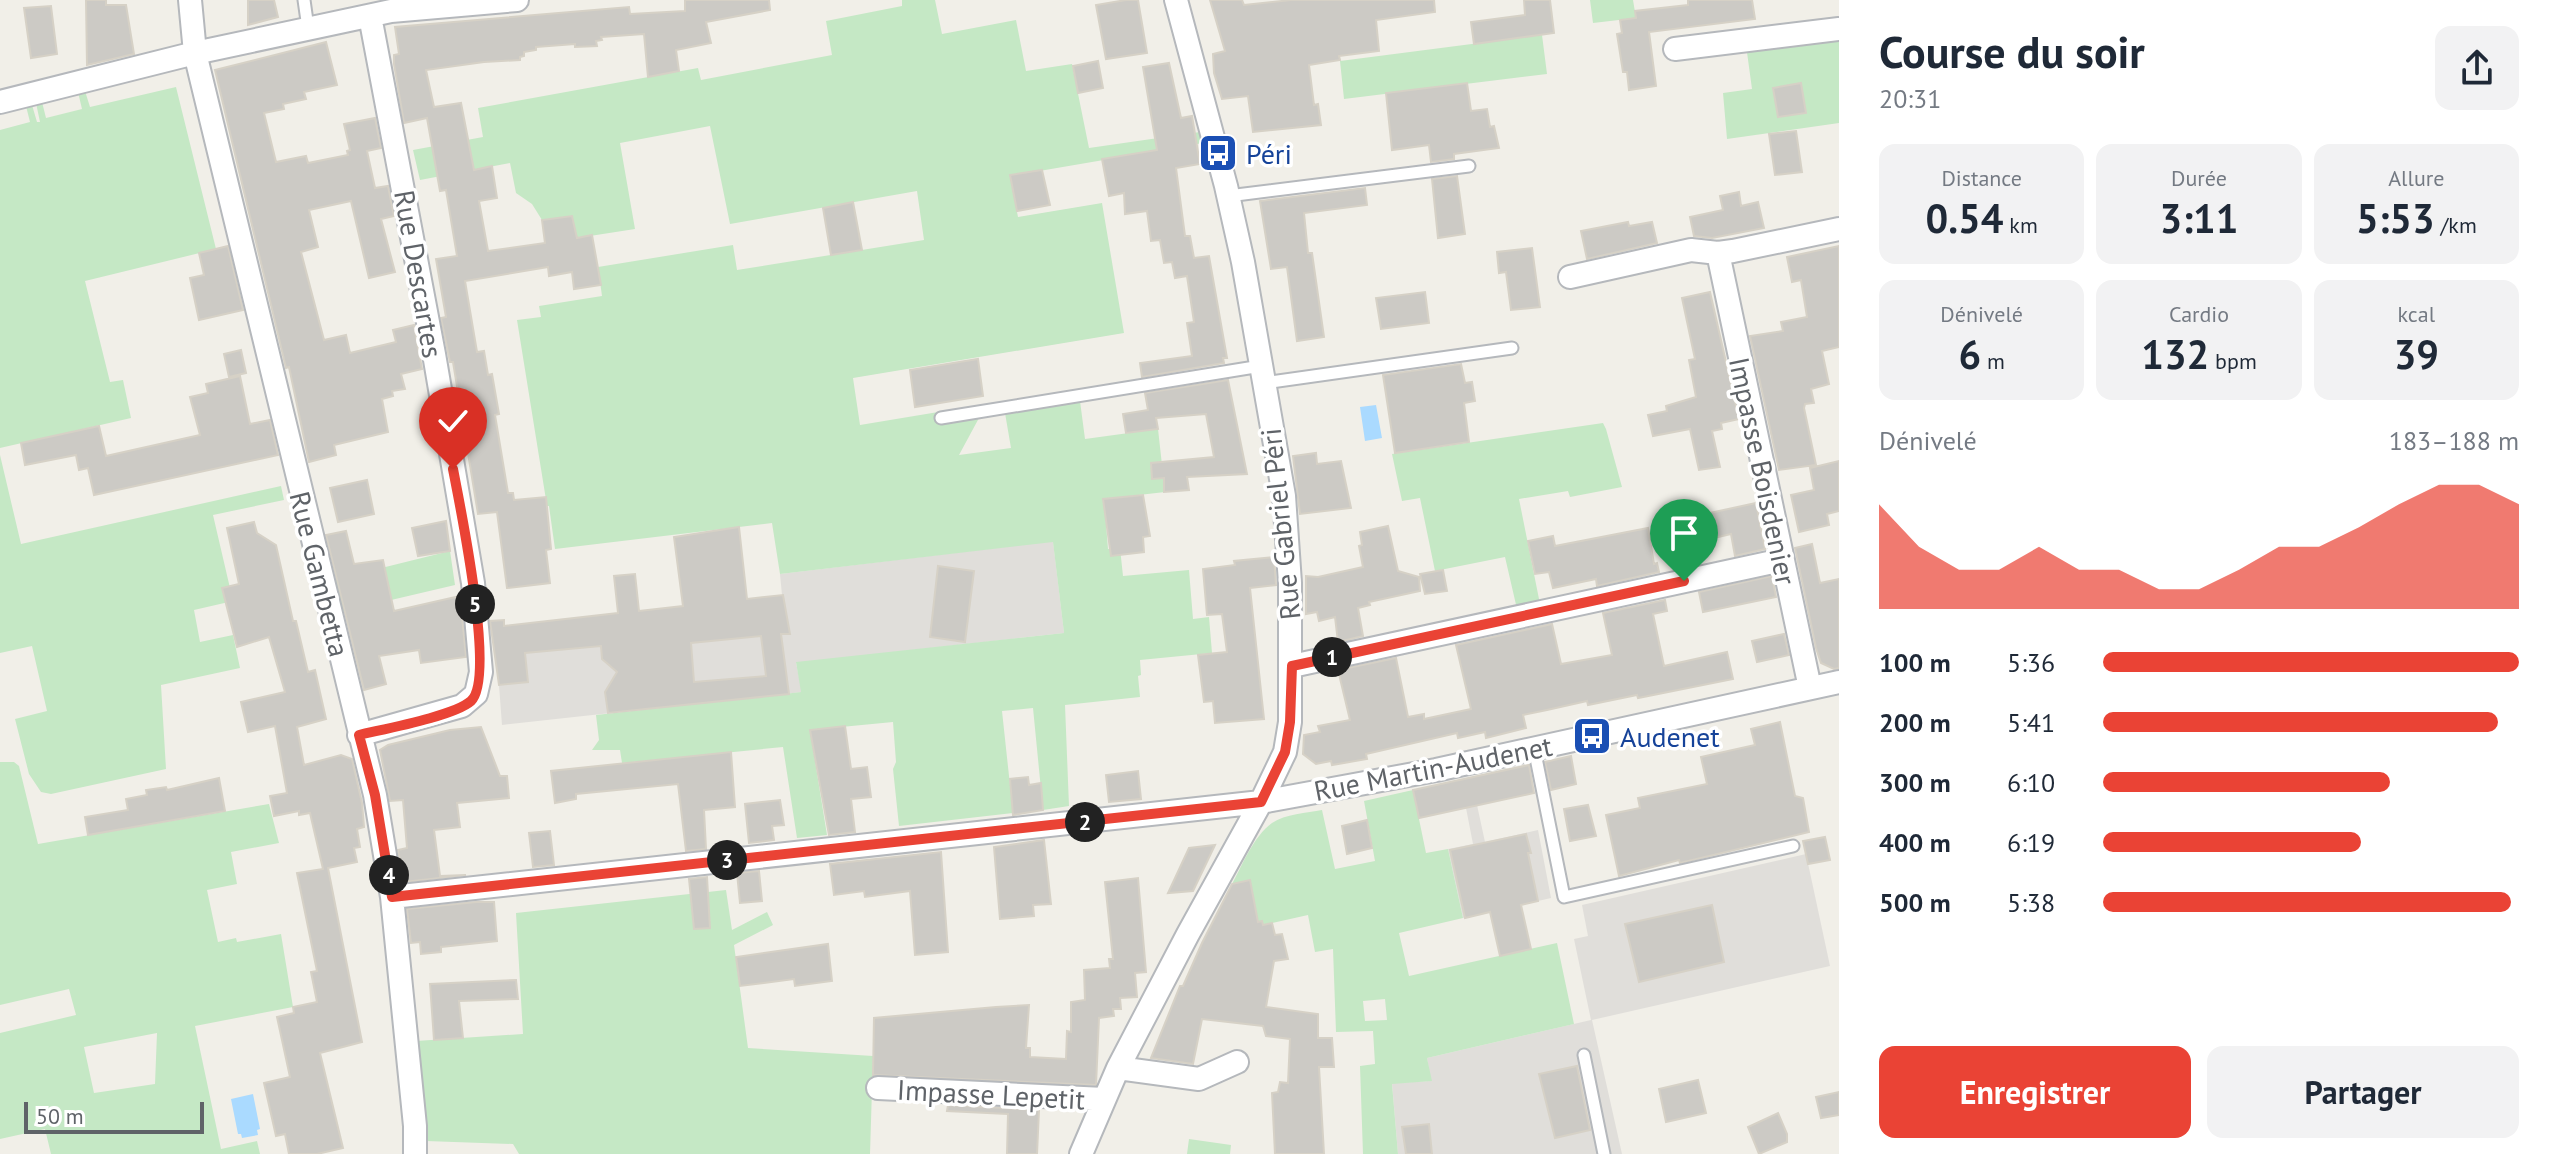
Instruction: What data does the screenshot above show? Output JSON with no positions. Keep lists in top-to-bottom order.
{
  "streets": {
    "street": [
      "Rue Descartes",
      "Impasse Boisdenier",
      "Rue Gabriel Péri",
      "Rue Gambetta",
      "Rue Martin-Audenet",
      "Impasse Lepetit"
    ]
  },
  "crossings": [
    ["Rue Descartes", "Rue Gambetta"],
    ["Impasse Boisdenier", "Rue Martin-Audenet"],
    ["Rue Gabriel Péri", "Rue Martin-Audenet"],
    ["Rue Gabriel Péri", "Impasse Lepetit"],
    ["Rue Gambetta", "Rue Martin-Audenet"]
  ],
  "places": {
    "bus stop": ["Péri", "Audenet"]
  },
  "scale_bar": "50 m",
  "page": {
    "heading": ["Course du soir", "20:31"],
    "stats": [
      ["Distance", "0.54 km"],
      ["Durée", "3:11"],
      ["Allure", "5:53 /km"],
      ["Dénivelé", "6 m"],
      ["Cardio", "132 bpm"],
      ["kcal", "39"]
    ],
    "chart": ["Dénivelé", "183–188 m"],
    "pins": [
      "5",
      "1",
      "2",
      "3",
      "4"
    ],
    "list": [
      {
        "name": "100 m",
        "note": "5:36"
      },
      {
        "name": "200 m",
        "note": "5:41"
      },
      {
        "name": "300 m",
        "note": "6:10"
      },
      {
        "name": "400 m",
        "note": "6:19"
      },
      {
        "name": "500 m",
        "note": "5:38"
      }
    ],
    "buttons": ["Enregistrer", "Partager"],
    "scale": "50 m"
  }
}
